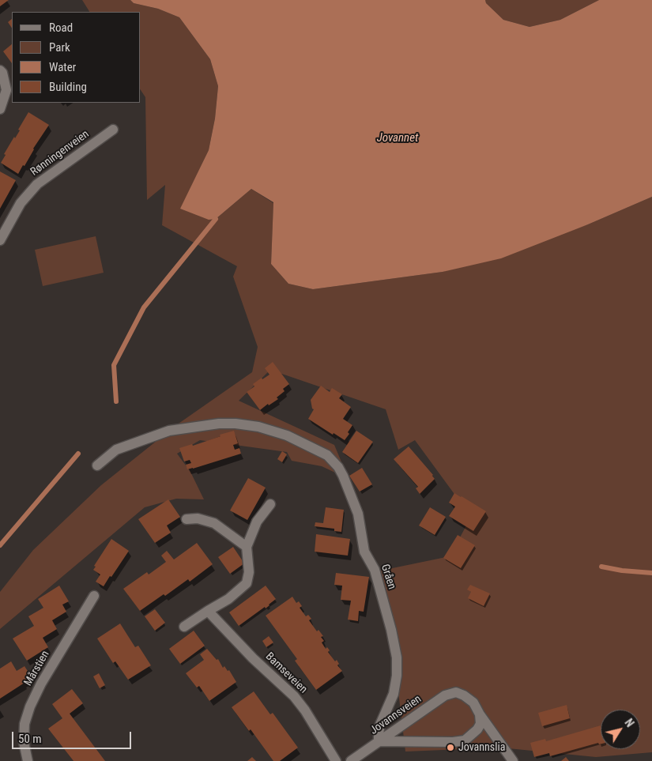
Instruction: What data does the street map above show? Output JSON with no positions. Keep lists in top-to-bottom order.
{
  "streets": {
    "street": [
      "Rønningenveien",
      "Gråen",
      "Mårstien",
      "Bamseveien",
      "Jovannsveien"
    ]
  },
  "crossings": [
    ["Gråen", "Jovannsveien"]
  ],
  "water": ["Jovannet"],
  "places": ["Jovannslia"],
  "legend": [
    "Road",
    "Park",
    "Water",
    "Building"
  ],
  "scale_bar": "50 m",
  "north": "top right"
}
